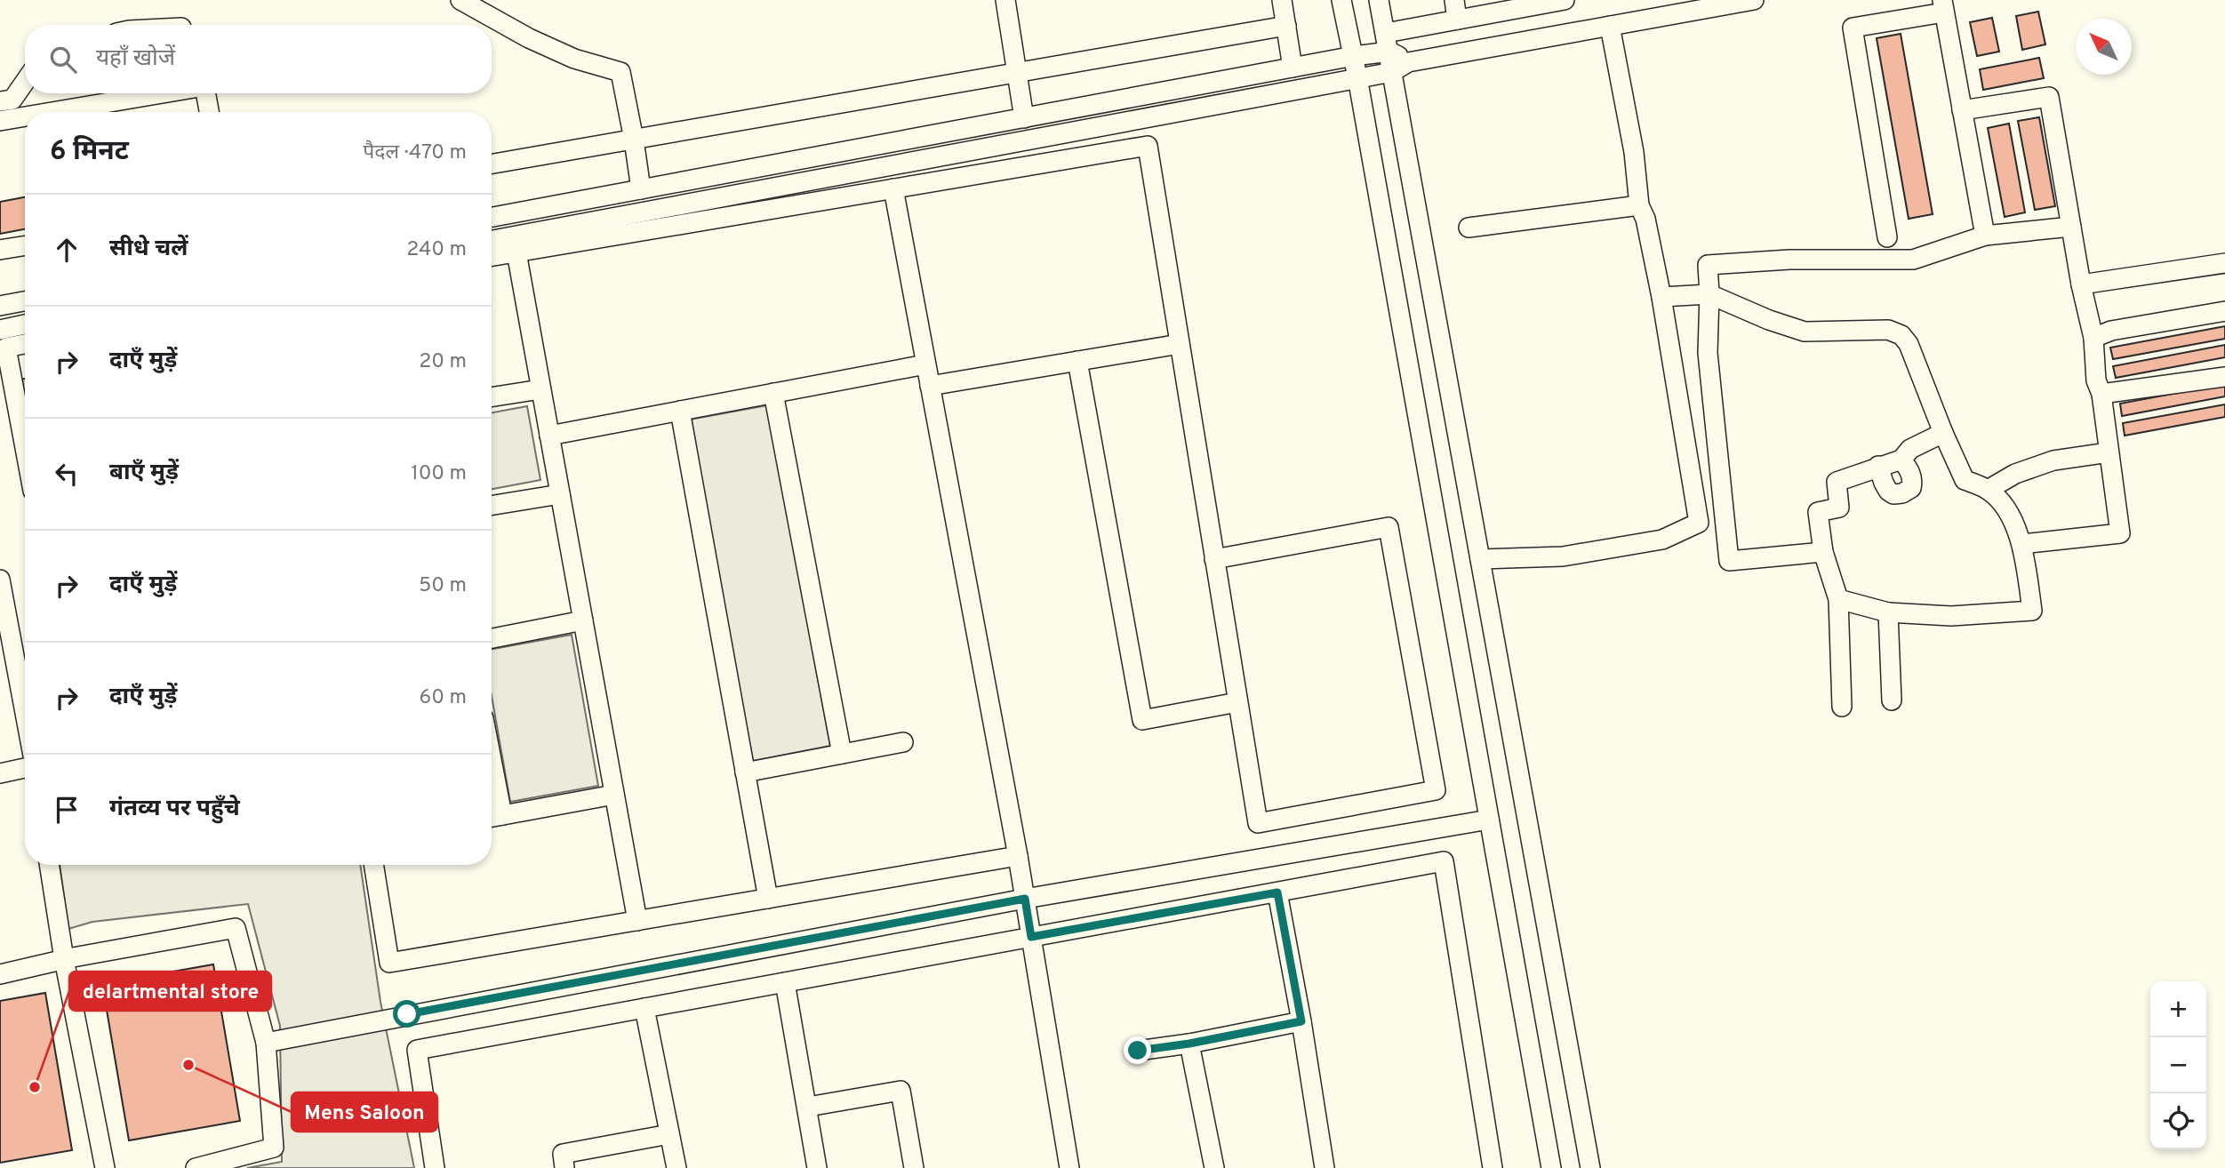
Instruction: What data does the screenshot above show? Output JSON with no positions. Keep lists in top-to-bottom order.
{
  "places": ["Mens Saloon", "delartmental store"],
  "north": "top left",
  "page": {
    "search": "यहाँ खोजें",
    "heading": ["6 मिनट", "पैदल · 470 m"],
    "list": [
      ["सीधे चलें", "240 m"],
      ["दाएँ मुड़ें", "20 m"],
      ["बाएँ मुड़ें", "100 m"],
      ["दाएँ मुड़ें", "50 m"],
      ["दाएँ मुड़ें", "60 m"],
      "गंतव्य पर पहुँचे"
    ],
    "map_buttons": ["+", "−"]
  }
}
